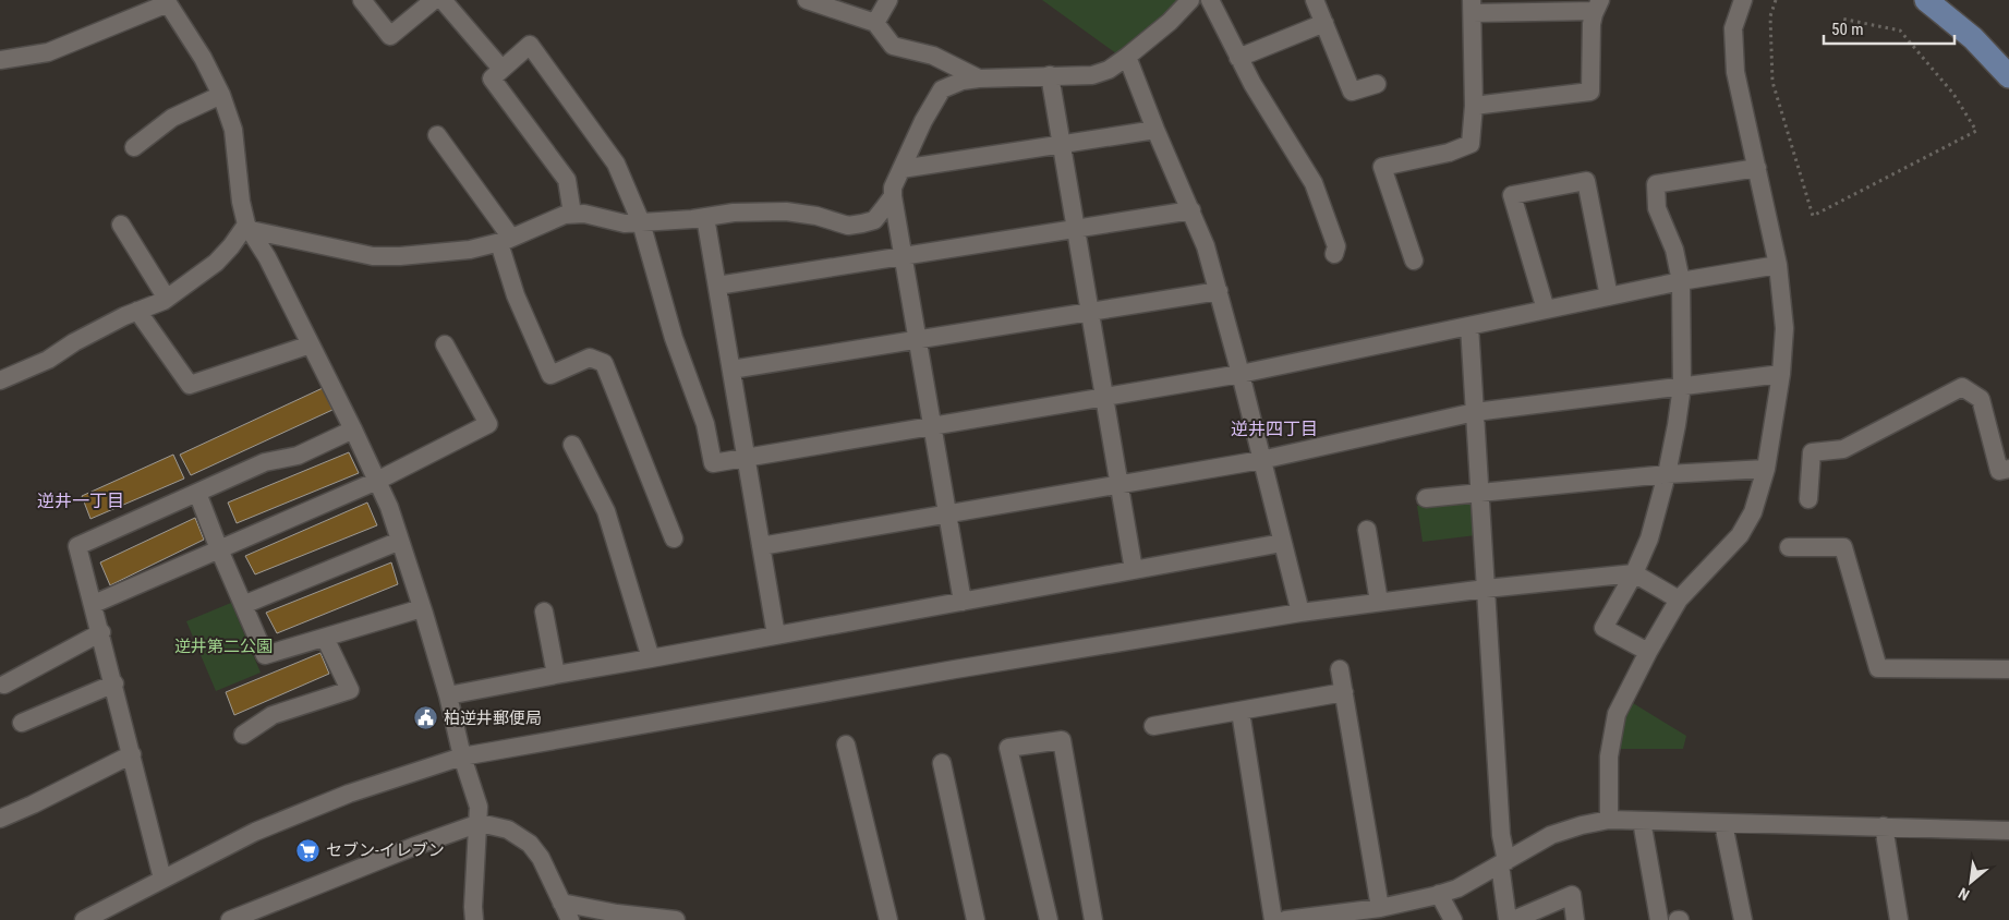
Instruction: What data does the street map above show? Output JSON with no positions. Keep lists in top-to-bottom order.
{
  "districts": ["逆井四丁目", "逆井一丁目"],
  "parks": ["逆井第二公園"],
  "places": {
    "public building": ["柏逆井郵便局"],
    "supermarket": ["セブン-イレブン"]
  },
  "scale_bar": "50 m",
  "north": "bottom left"
}
